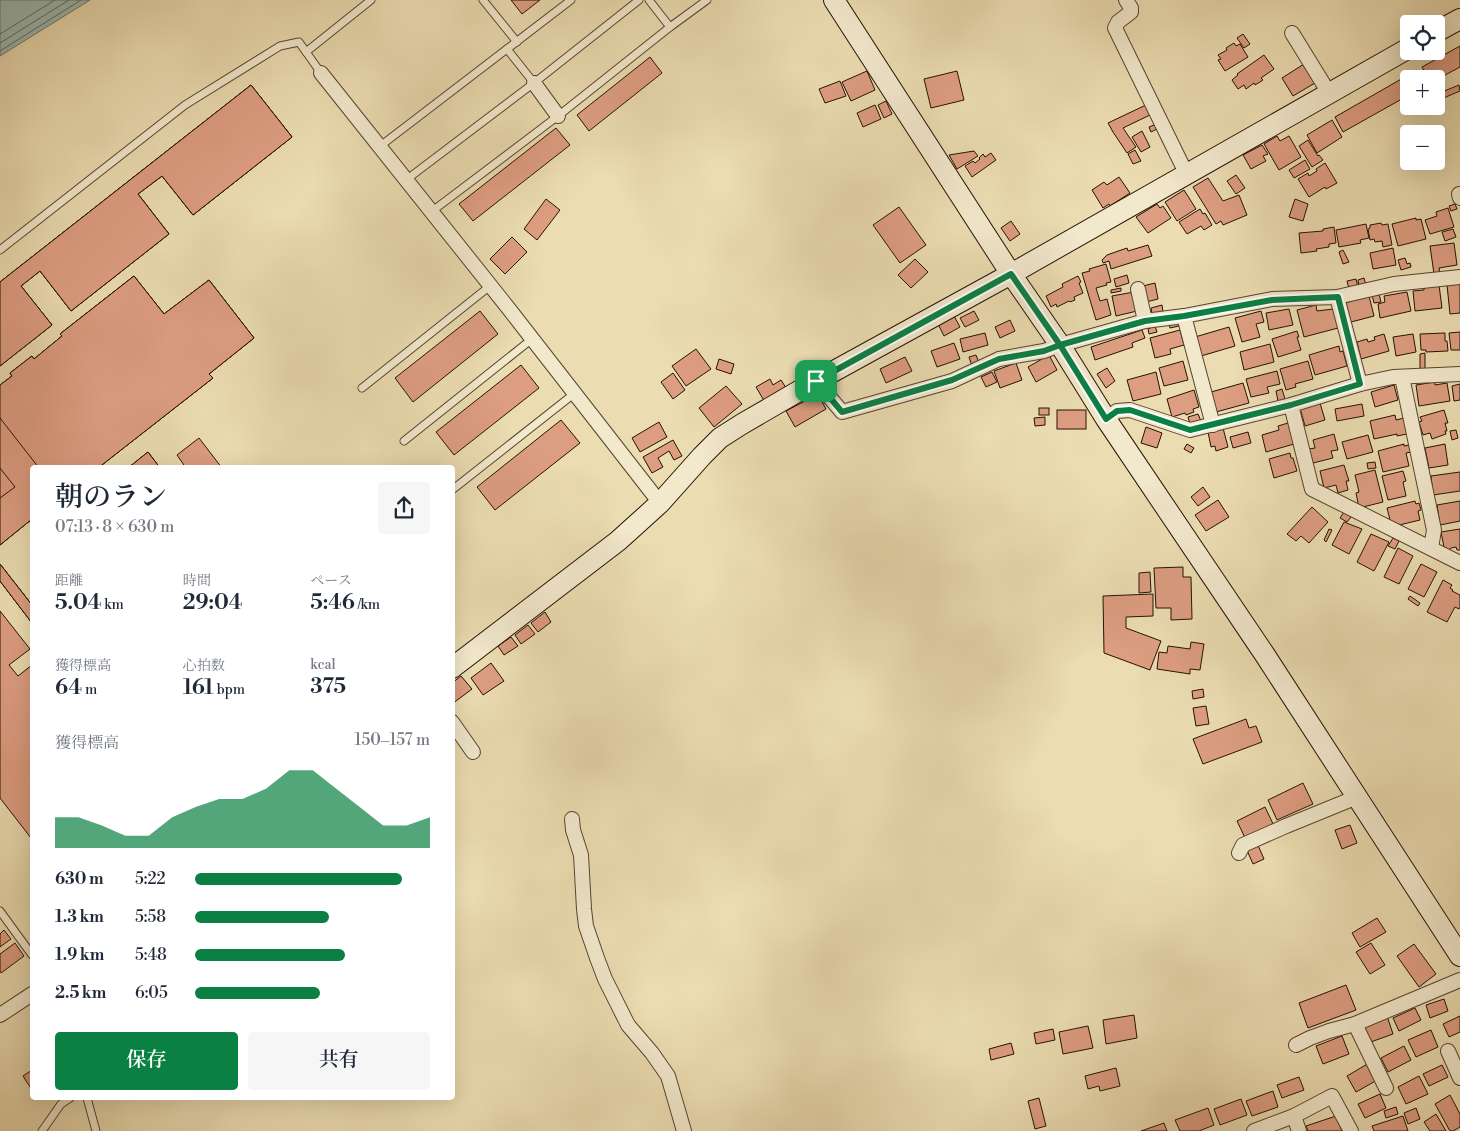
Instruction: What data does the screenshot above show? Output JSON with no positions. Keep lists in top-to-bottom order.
{
  "page": {
    "map_buttons": ["+", "−"],
    "heading": ["朝のラン", "07:13 · 8 × 630 m"],
    "stats": [
      ["距離", "5.04 km"],
      ["時間", "29:04"],
      ["ペース", "5:46 /km"],
      ["獲得標高", "64 m"],
      ["心拍数", "161 bpm"],
      ["kcal", "375"]
    ],
    "chart": ["獲得標高", "150–157 m"],
    "list": [
      {
        "name": "630 m",
        "note": "5:22"
      },
      {
        "name": "1.3 km",
        "note": "5:58"
      },
      {
        "name": "1.9 km",
        "note": "5:48"
      },
      {
        "name": "2.5 km",
        "note": "6:05"
      }
    ],
    "buttons": ["保存", "共有"]
  }
}
